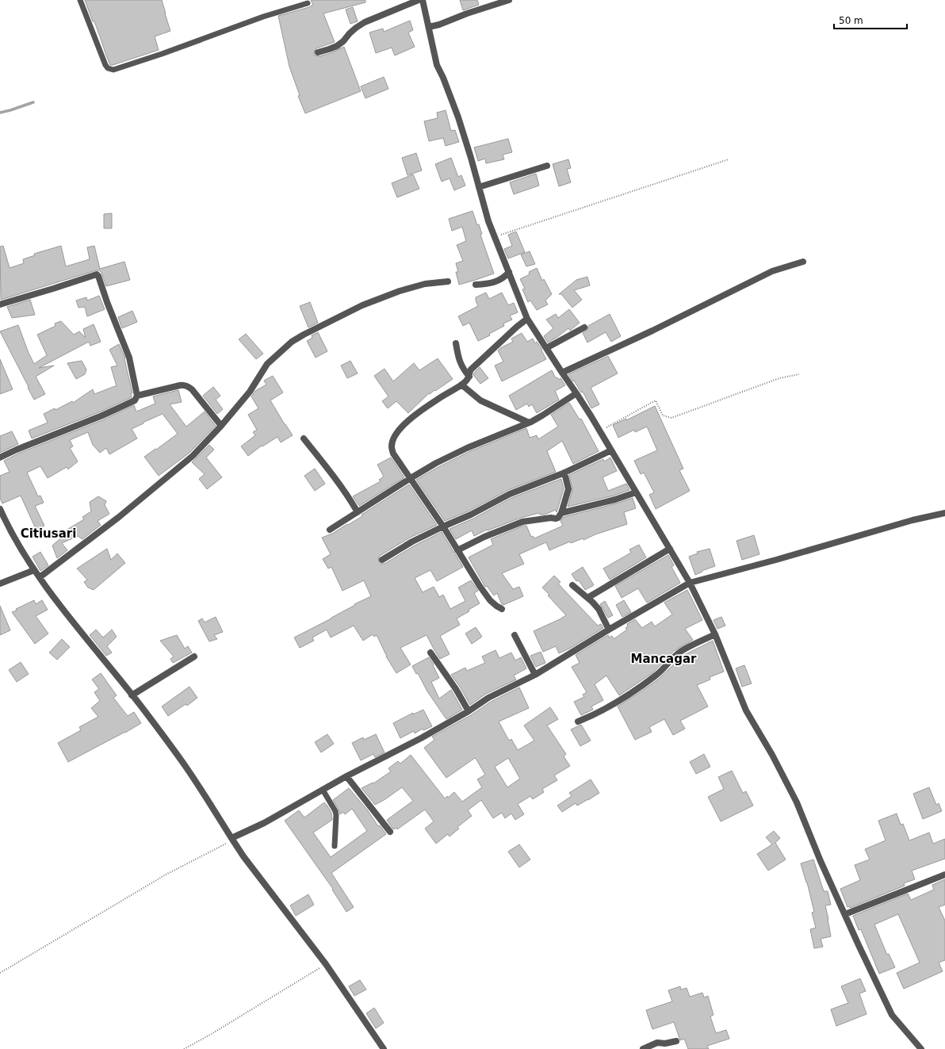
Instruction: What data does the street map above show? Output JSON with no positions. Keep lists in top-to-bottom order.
{
  "districts": ["Citiusari", "Mancagar"],
  "scale_bar": "50 m"
}
